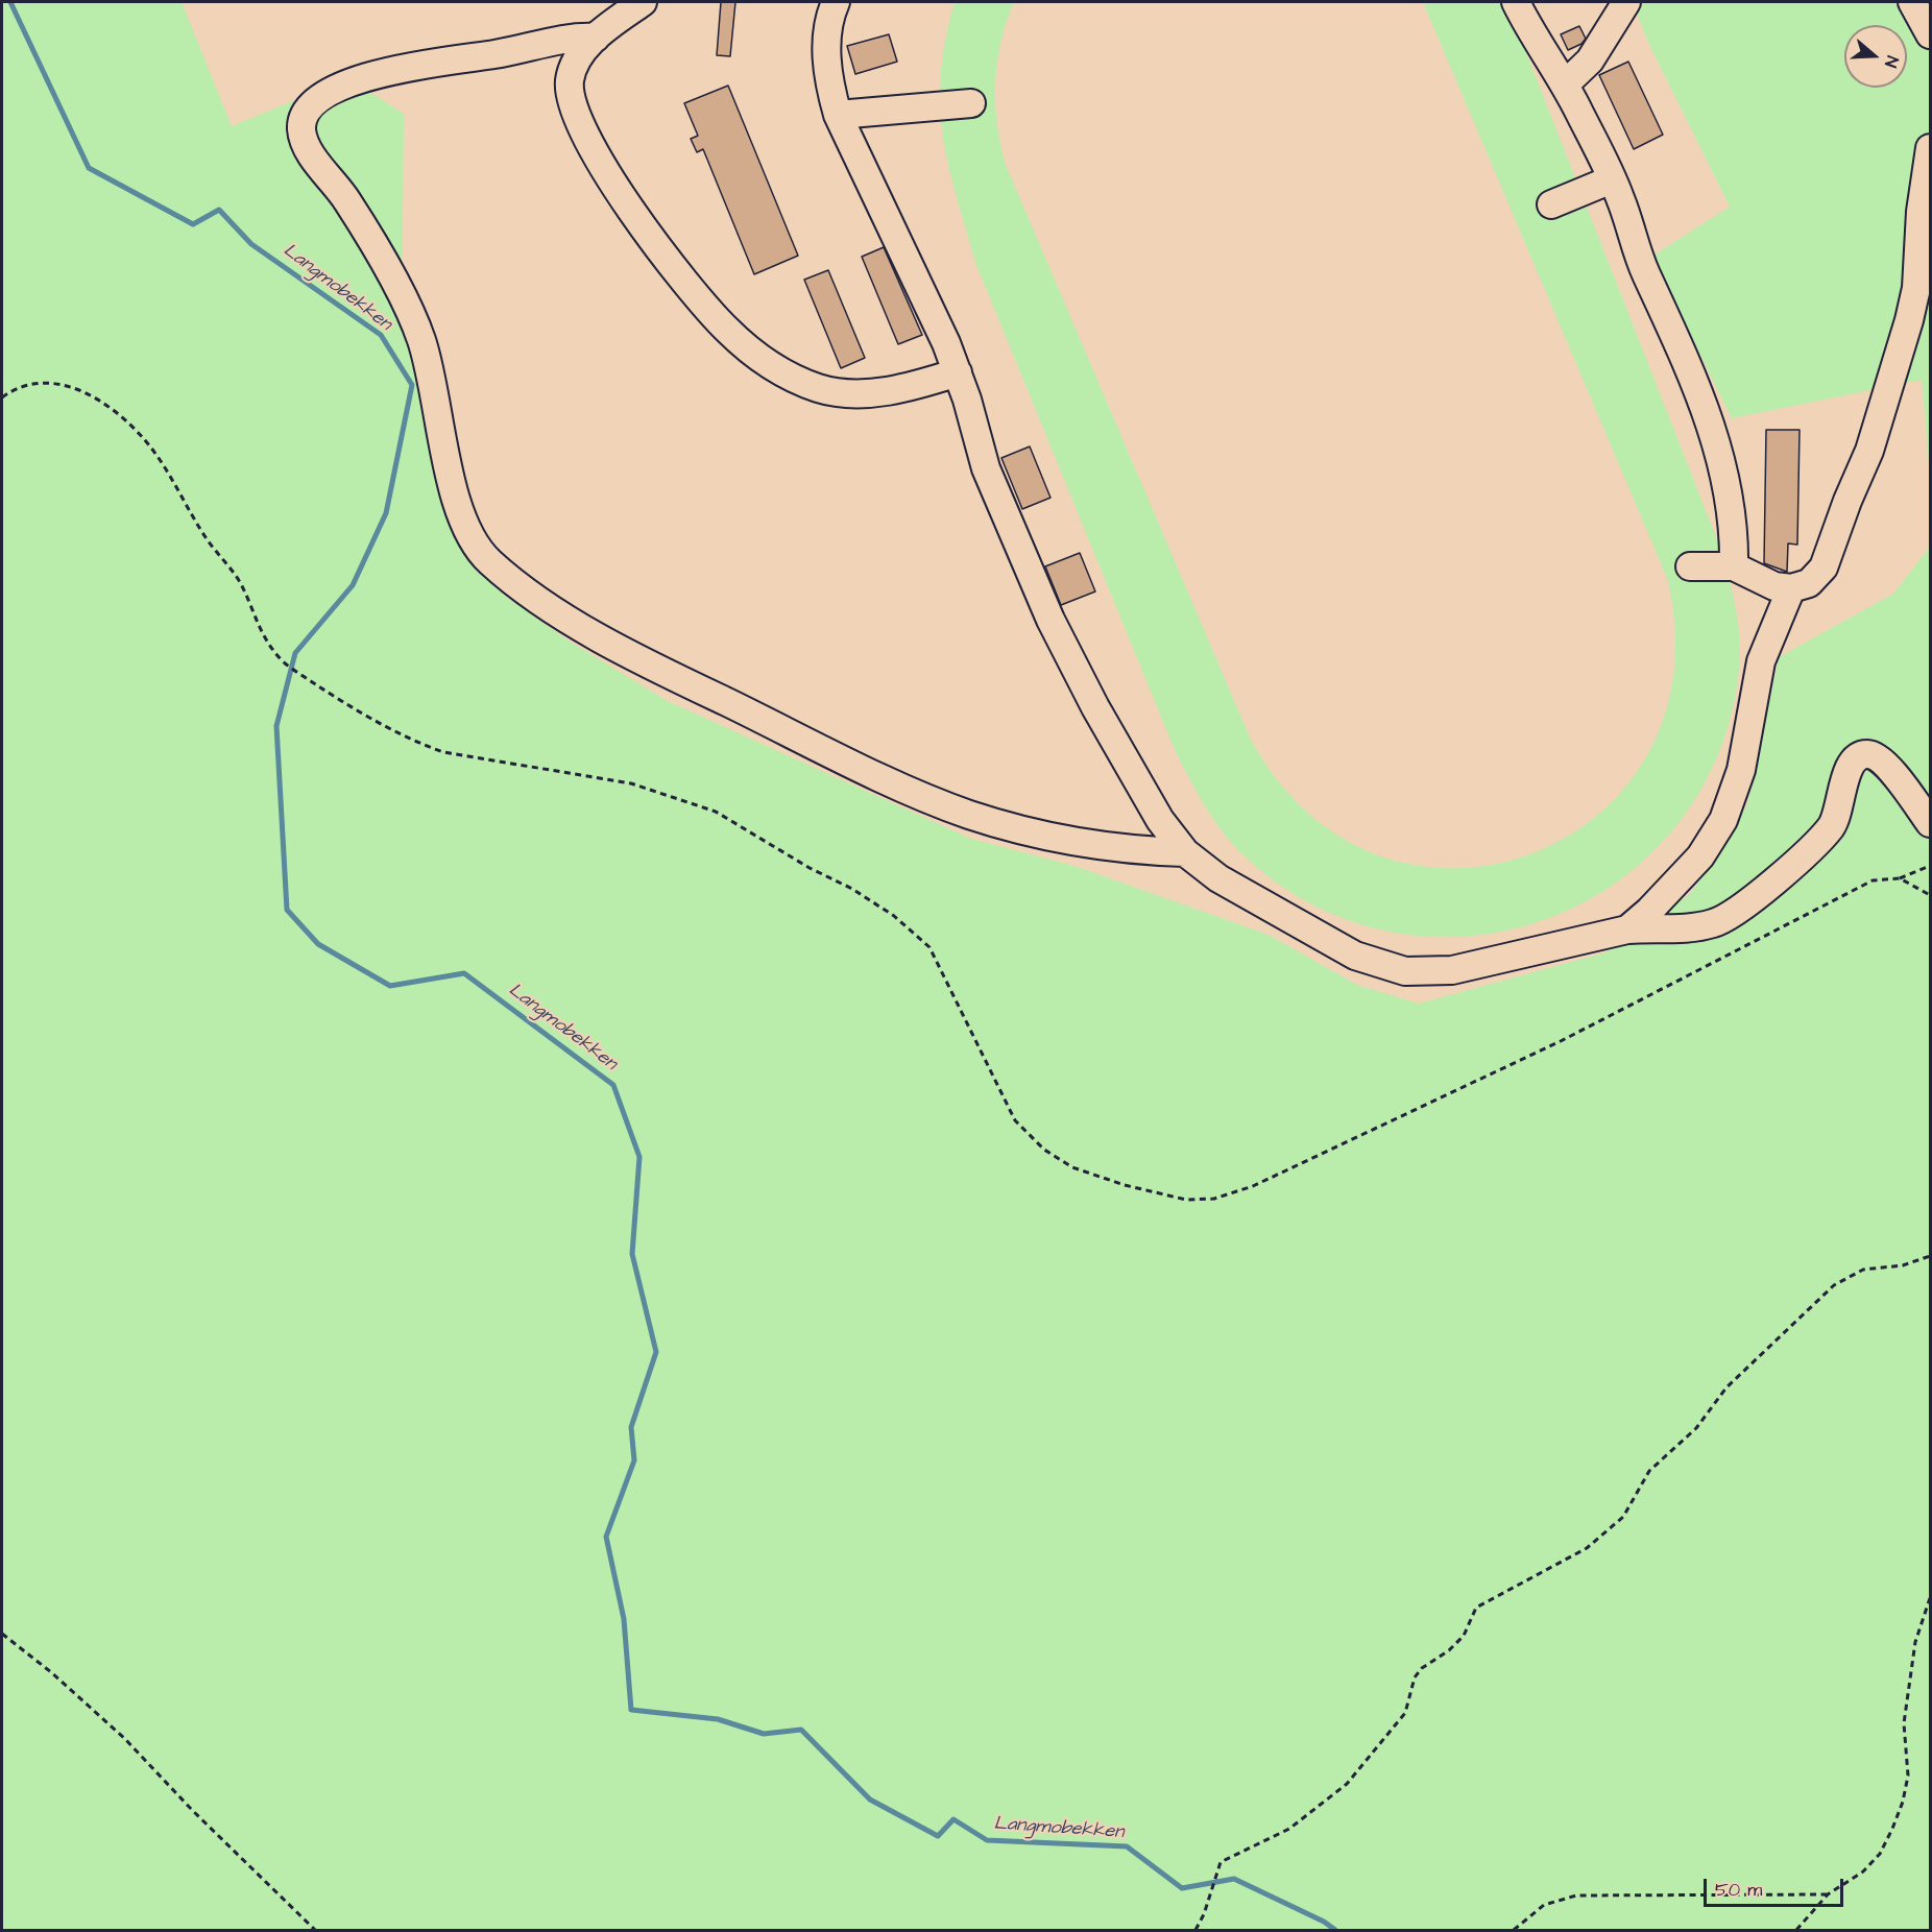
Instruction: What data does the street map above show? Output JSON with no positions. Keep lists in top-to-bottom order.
{
  "water": ["Langmobekken"],
  "scale_bar": "50 m",
  "north": "right"
}
